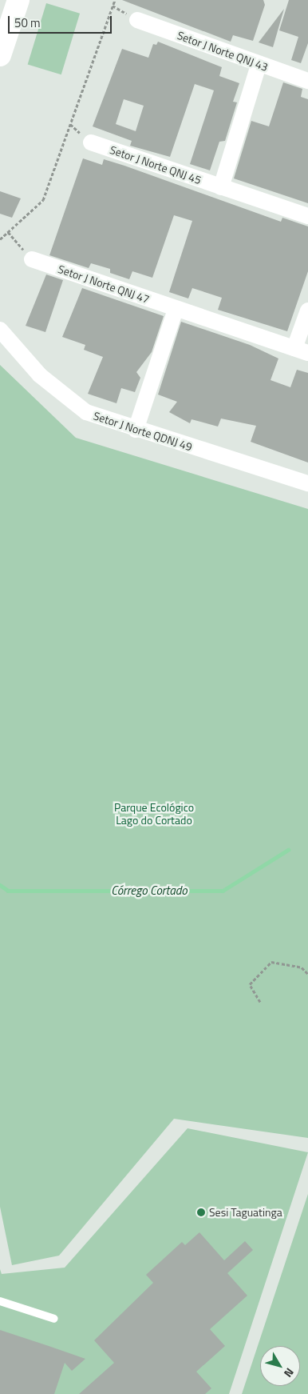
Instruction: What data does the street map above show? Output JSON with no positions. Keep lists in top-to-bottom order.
{
  "streets": {
    "street": [
      "Setor J Norte QNJ 43",
      "Setor J Norte QNJ 45",
      "Setor J Norte QNJ 47",
      "Setor J Norte QDNJ 49"
    ]
  },
  "water": ["Córrego Cortado"],
  "parks": ["Parque Ecológico Lago do Cortado"],
  "places": ["Sesi Taguatinga"],
  "scale_bar": "50 m",
  "north": "bottom right"
}
